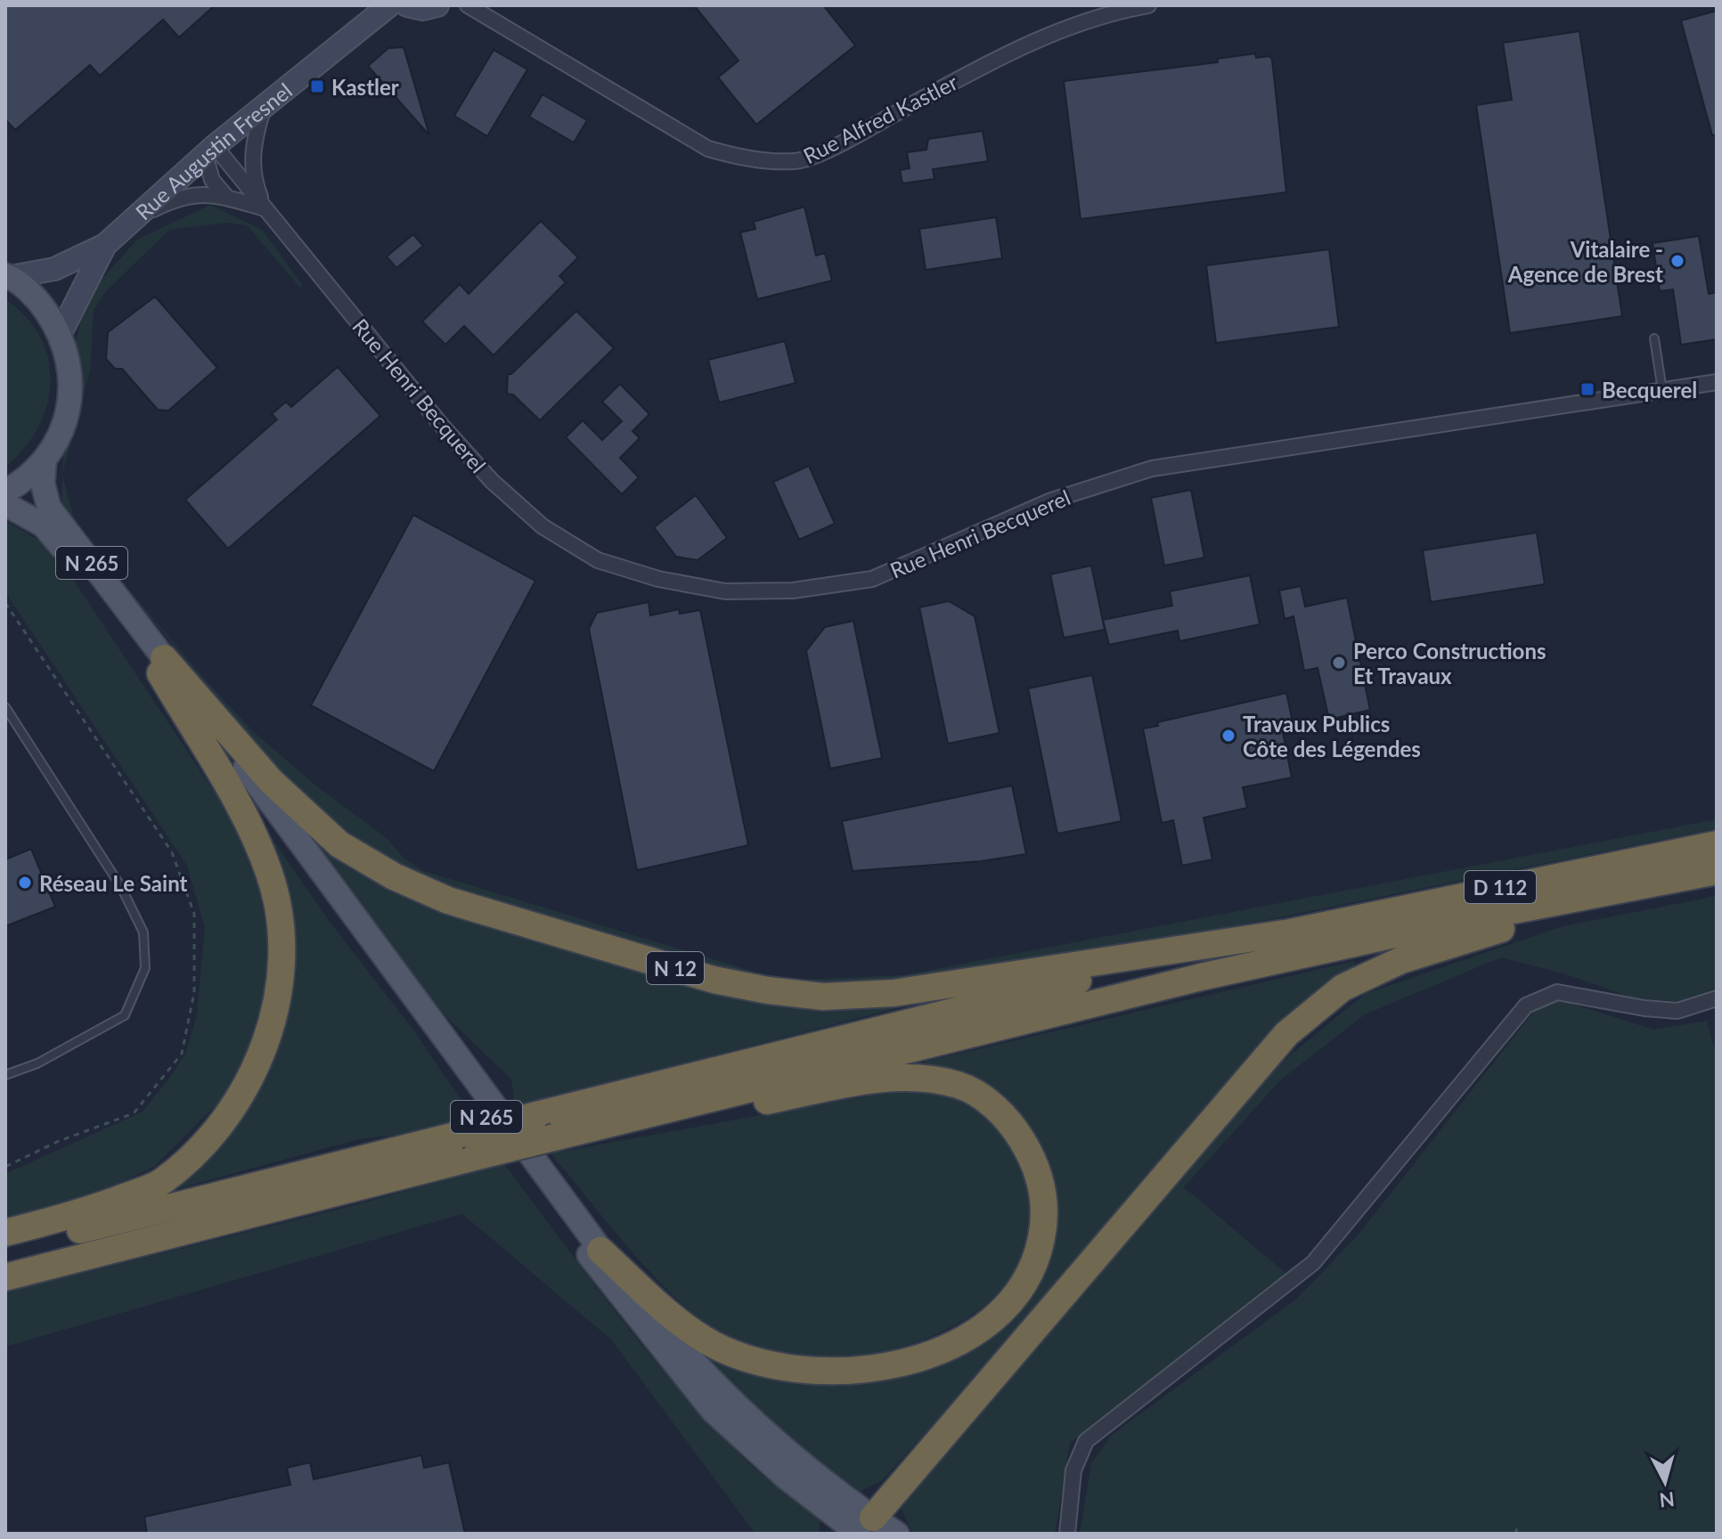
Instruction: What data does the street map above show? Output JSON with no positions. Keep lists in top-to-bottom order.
{
  "streets": {
    "highway": ["D 112", "N 12"],
    "main road": ["N 265"],
    "street": ["Rue Alfred Kastler", "Rue Augustin Fresnel", "Rue Henri Becquerel"]
  },
  "crossings": [
    ["Rue Augustin Fresnel", "Rue Henri Becquerel"],
    ["N 265", "N 12"],
    ["D 112", "N 12"]
  ],
  "places": {
    "transit": ["Kastler", "Becquerel"],
    "other": [
      "Vitalaire - Agence de Brest",
      "Perco Constructions Et Travaux",
      "Travaux Publics Côte des Légendes",
      "Réseau Le Saint"
    ]
  },
  "north": "bottom"
}
